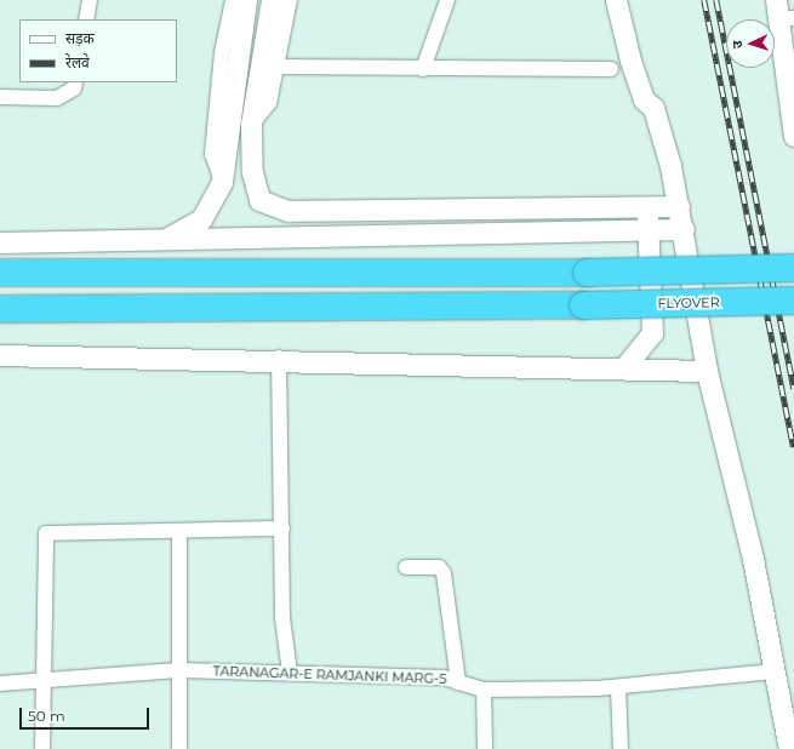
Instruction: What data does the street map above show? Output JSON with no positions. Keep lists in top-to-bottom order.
{
  "streets": {
    "highway": ["FLYOVER"],
    "street": ["TARANAGAR-E RAMJANKI MARG-5"]
  },
  "legend": ["सड़क", "रेलवे"],
  "scale_bar": "50 m",
  "north": "left"
}
